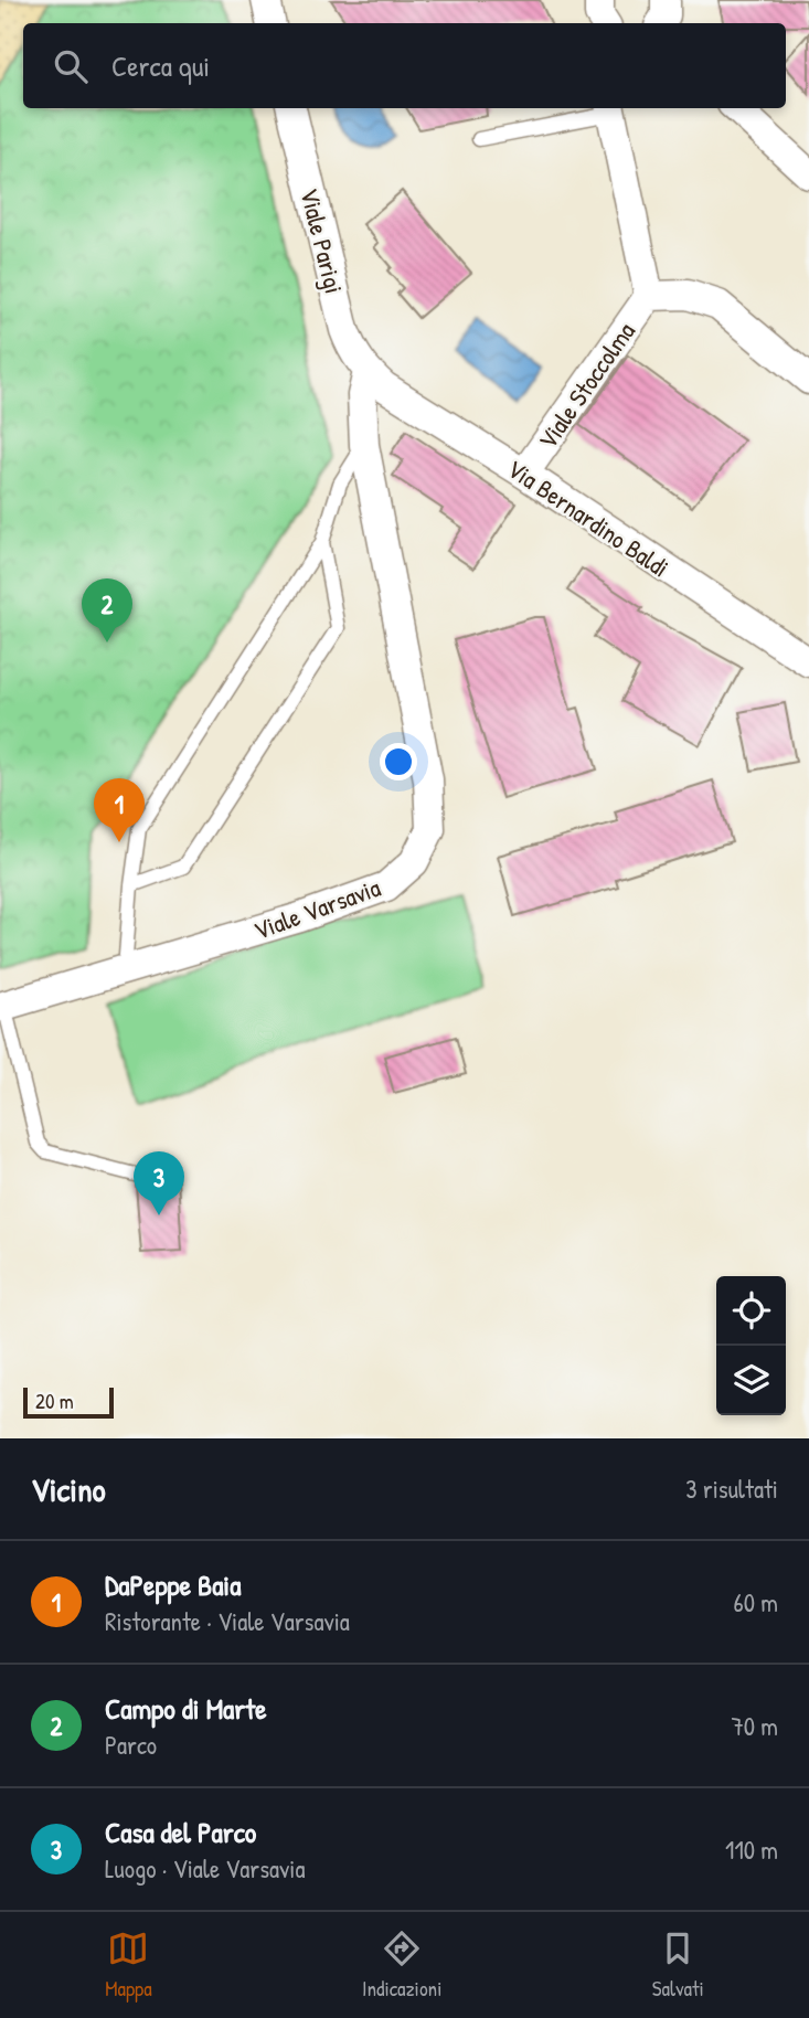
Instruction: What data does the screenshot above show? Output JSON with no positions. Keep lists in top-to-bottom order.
{
  "streets": {
    "street": [
      "Viale Parigi",
      "Viale Stoccolma",
      "Via Bernardino Baldi",
      "Viale Varsavia"
    ]
  },
  "crossings": [
    ["Viale Parigi", "Via Bernardino Baldi"],
    ["Viale Parigi", "Viale Varsavia"],
    ["Viale Stoccolma", "Via Bernardino Baldi"],
    ["Via Bernardino Baldi", "Viale Varsavia"]
  ],
  "scale_bar": "20 m",
  "page": {
    "search": "Cerca qui",
    "pins": ["2", "1", "3"],
    "scale": "20 m",
    "heading": ["Vicino", "3 risultati"],
    "list": [
      {
        "mark": "1",
        "name": "DaPeppe Baia",
        "note": "Ristorante · Viale Varsavia",
        "value": "60 m"
      },
      {
        "mark": "2",
        "name": "Campo di Marte",
        "note": "Parco",
        "value": "70 m"
      },
      {
        "mark": "3",
        "name": "Casa del Parco",
        "note": "Luogo · Viale Varsavia",
        "value": "110 m"
      }
    ],
    "nav": ["Mappa", "Indicazioni", "Salvati"]
  }
}
